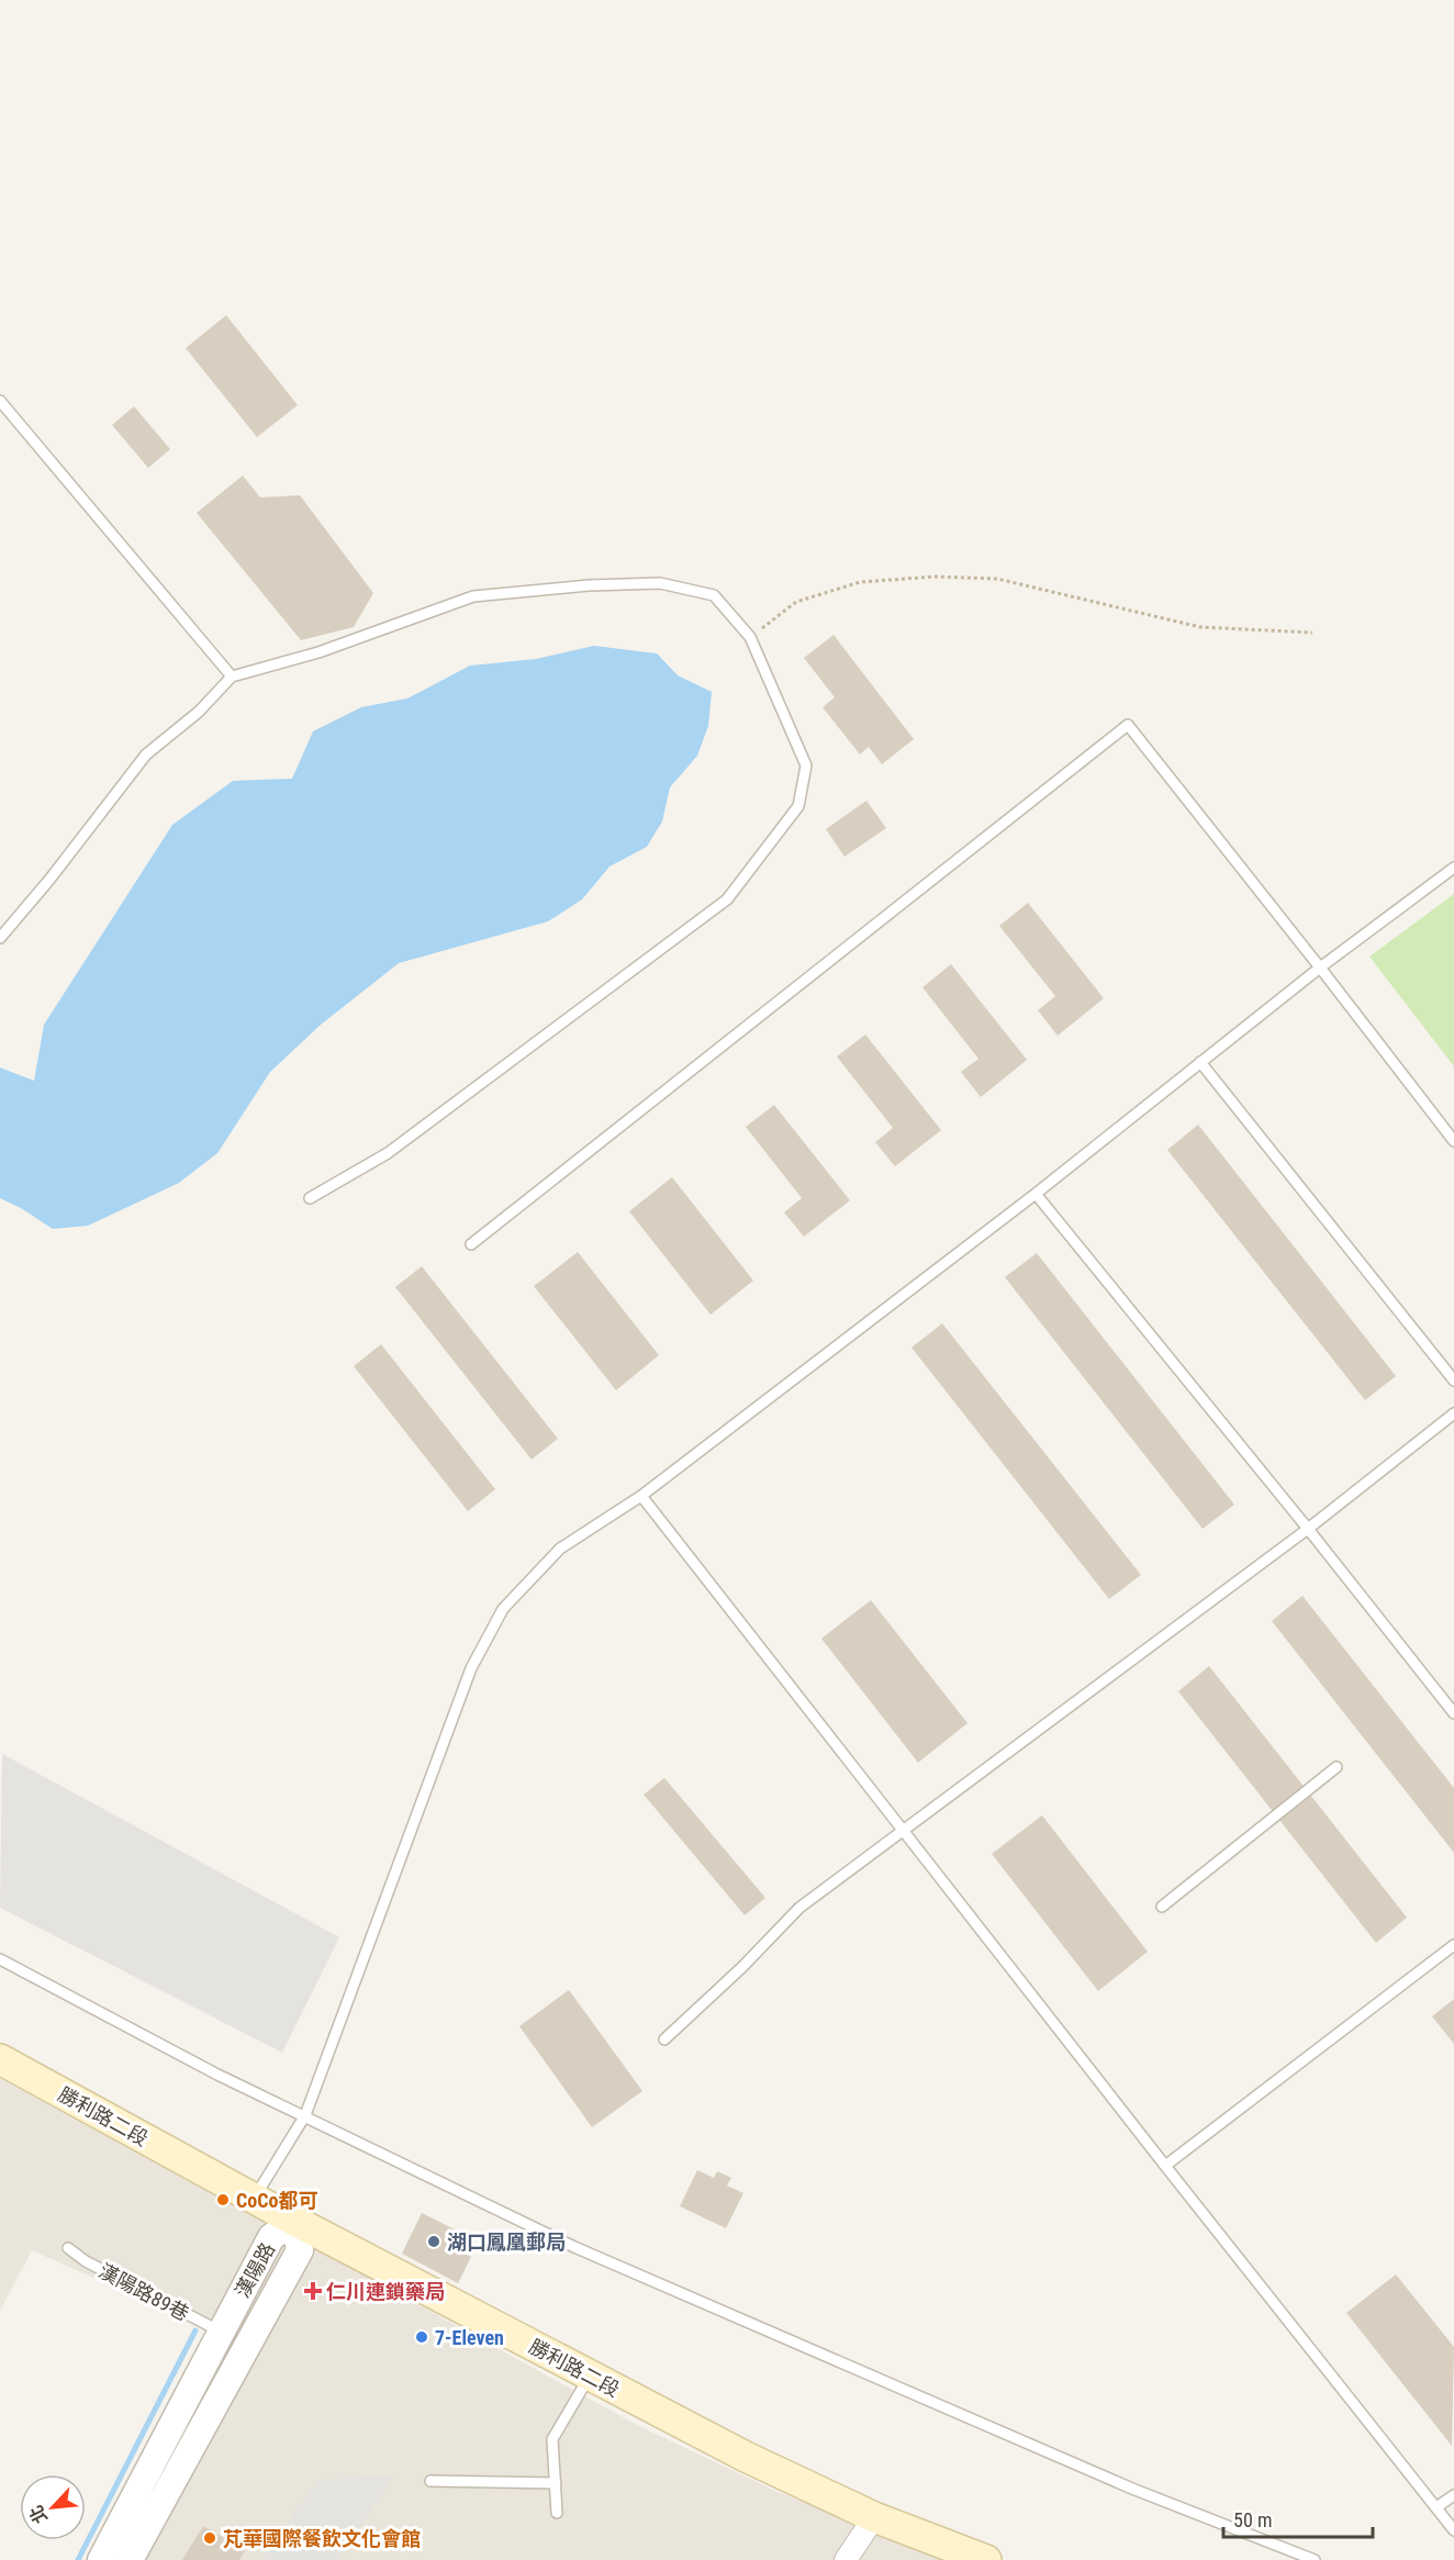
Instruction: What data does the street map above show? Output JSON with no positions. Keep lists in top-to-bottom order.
{
  "streets": {
    "main road": ["勝利路二段"],
    "street": ["漢陽路"],
    "lane": ["漢陽路89巷"]
  },
  "crossings": [
    ["勝利路二段", "漢陽路"],
    ["漢陽路", "漢陽路89巷"]
  ],
  "places": {
    "other": [
      "CoCo都可",
      "湖口鳳凰郵局",
      "7-Eleven",
      "芃華國際餐飲文化會館"
    ],
    "health": ["仁川連鎖藥局"]
  },
  "scale_bar": "50 m",
  "north": "bottom left"
}
